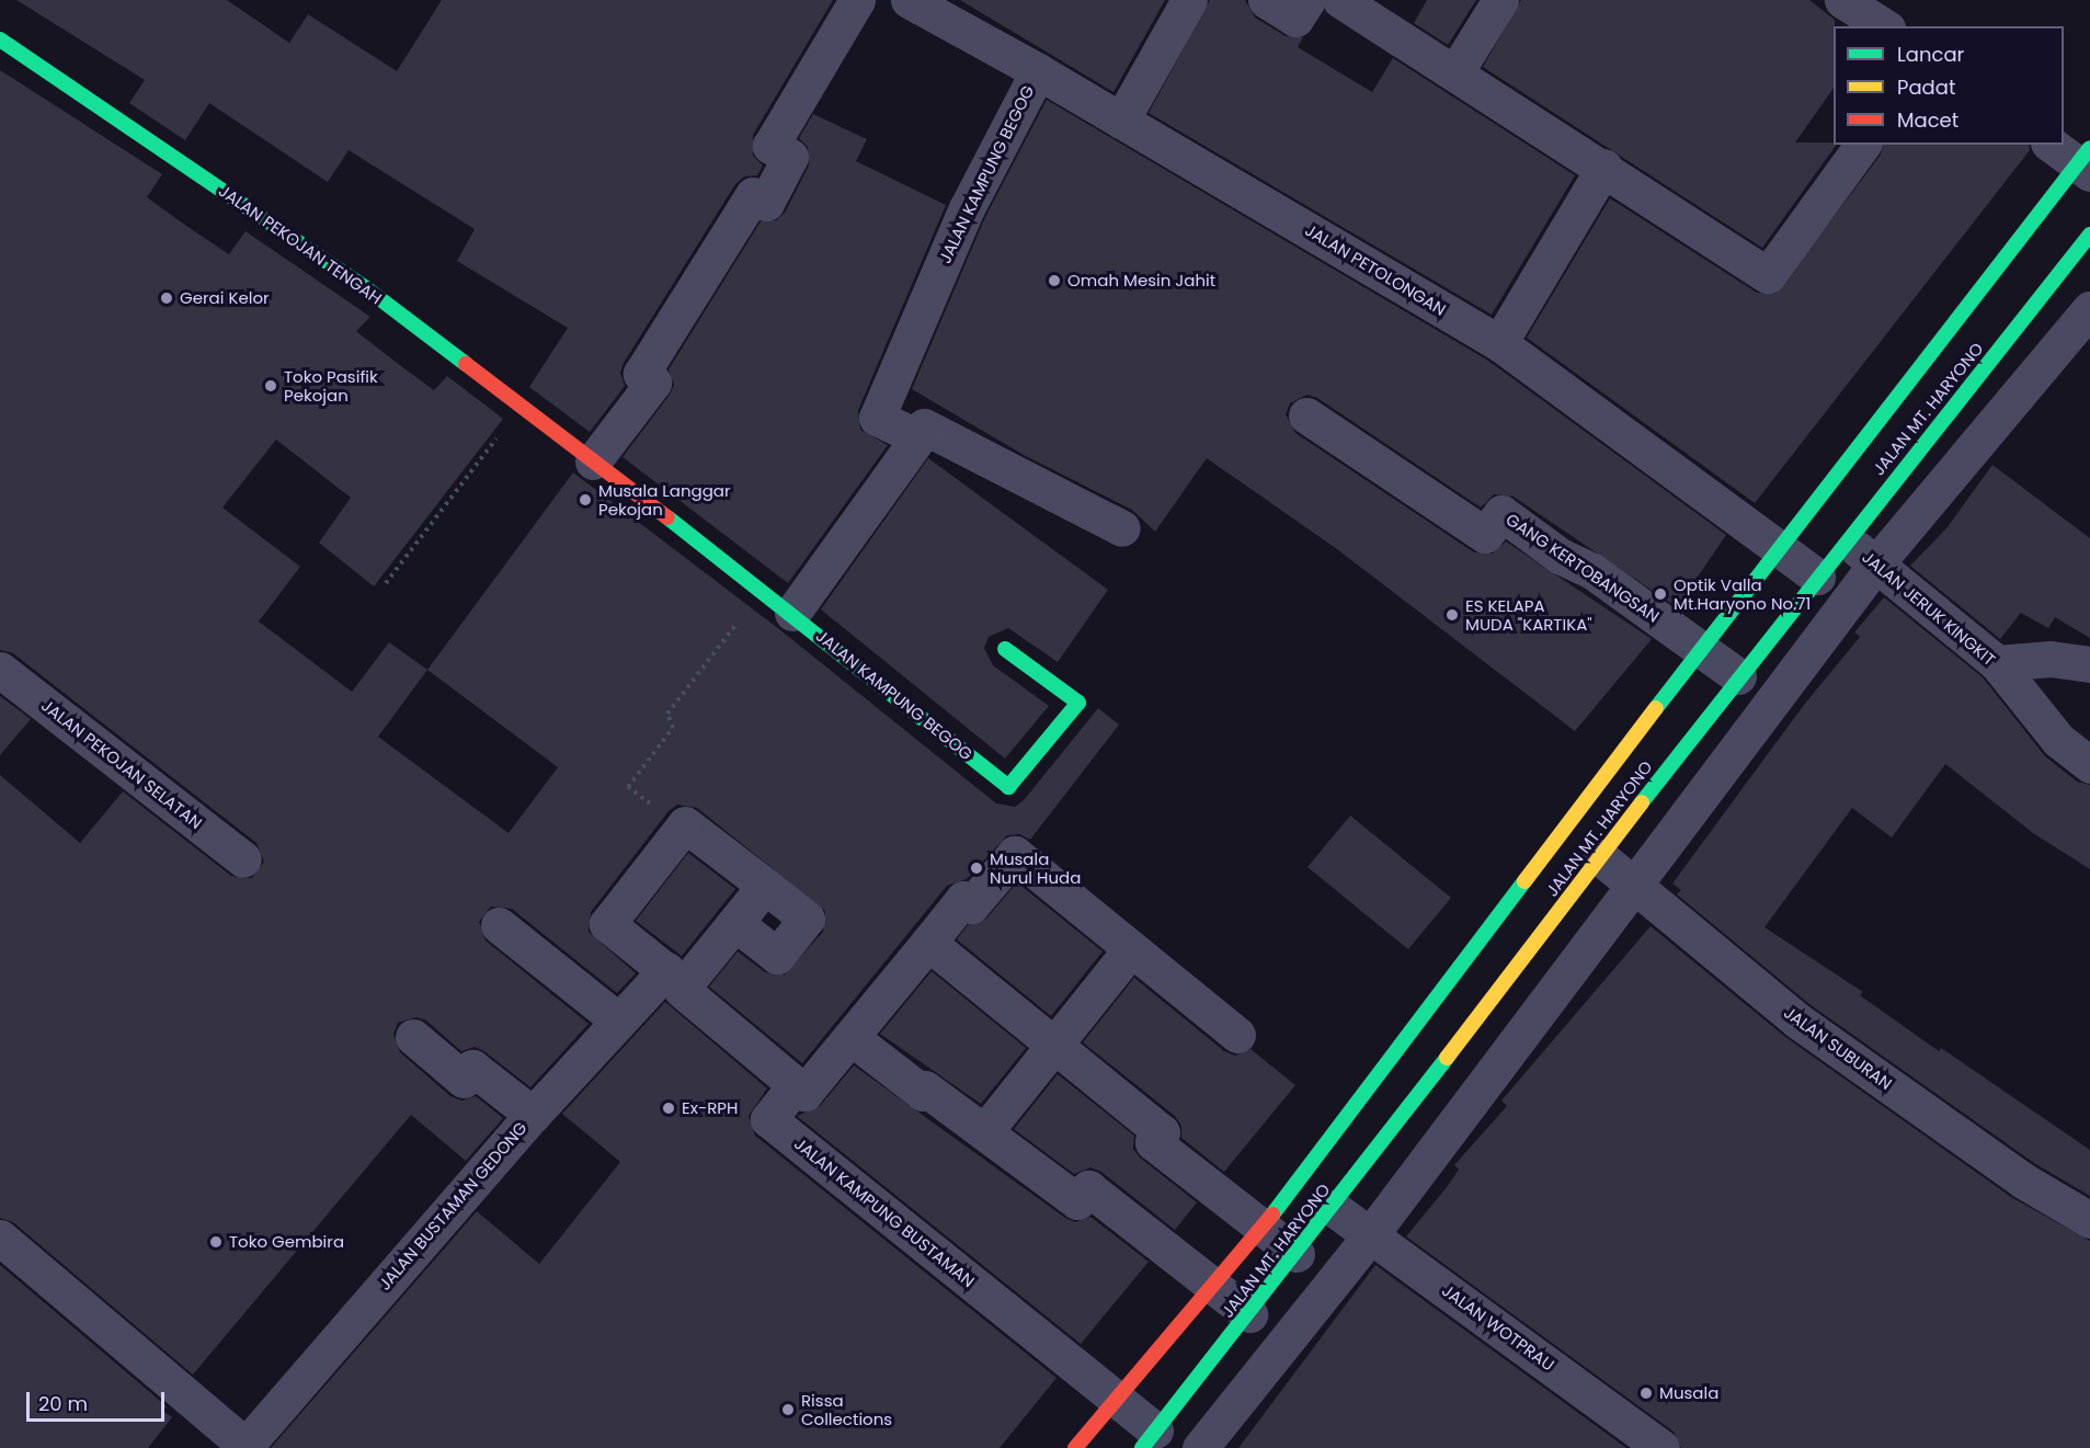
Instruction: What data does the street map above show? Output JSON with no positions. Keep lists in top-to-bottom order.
{
  "streets": {
    "street": [
      "JALAN KAMPUNG BEGOG",
      "JALAN PEKOJAN TENGAH",
      "JALAN PETOLONGAN",
      "JALAN MT. HARYONO",
      "GANG KERTOBANGSAN",
      "JALAN JERUK KINGKIT",
      "JALAN PEKOJAN SELATAN",
      "JALAN SUBURAN",
      "JALAN BUSTAMAN GEDONG",
      "JALAN KAMPUNG BUSTAMAN",
      "JALAN WOTPRAU"
    ]
  },
  "crossings": [
    ["JALAN KAMPUNG BEGOG", "JALAN PEKOJAN TENGAH"],
    ["JALAN KAMPUNG BEGOG", "JALAN PETOLONGAN"],
    ["JALAN PETOLONGAN", "JALAN MT. HARYONO"],
    ["JALAN MT. HARYONO", "JALAN JERUK KINGKIT"],
    ["JALAN MT. HARYONO", "JALAN SUBURAN"],
    ["JALAN MT. HARYONO", "JALAN KAMPUNG BUSTAMAN"],
    ["JALAN MT. HARYONO", "JALAN WOTPRAU"]
  ],
  "places": [
    "Omah Mesin Jahit",
    "Gerai Kelor",
    "Toko Pasifik Pekojan",
    "Musala Langgar Pekojan",
    "Optik Valla Mt.Haryono No.71",
    "ES KELAPA MUDA \"KARTIKA\"",
    "Musala Nurul Huda",
    "Ex-RPH",
    "Toko Gembira",
    "Musala",
    "Rissa Collections"
  ],
  "legend": ["Lancar", "Padat", "Macet"],
  "scale_bar": "20 m"
}
